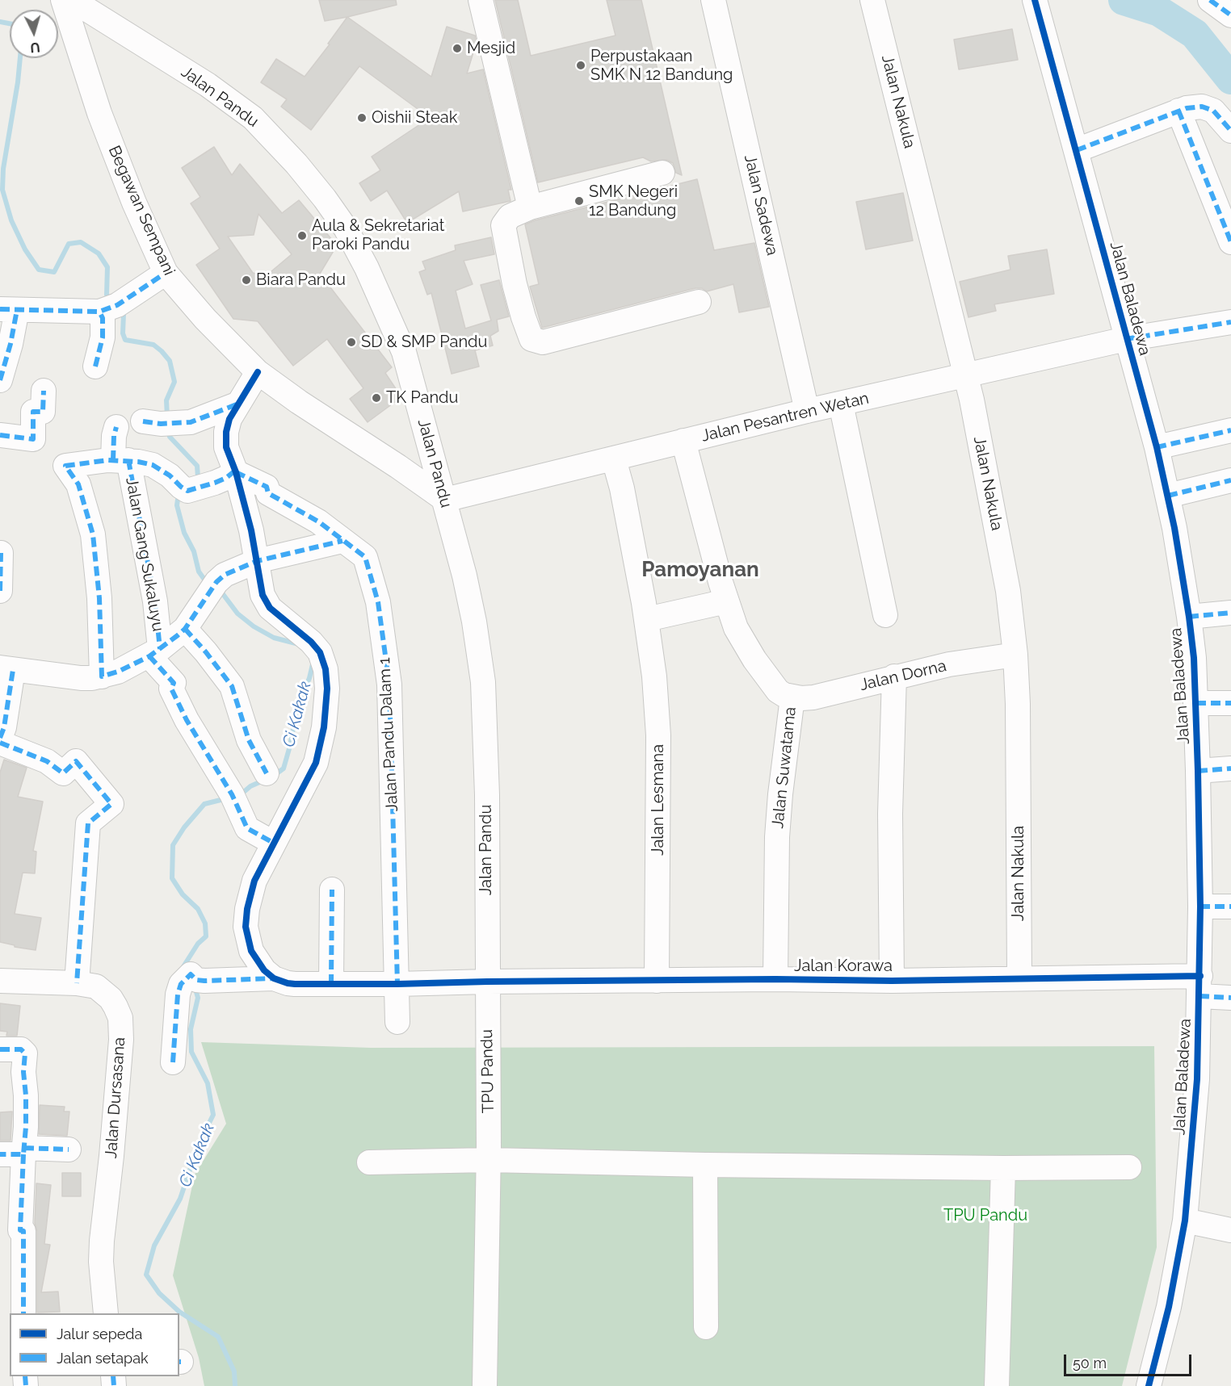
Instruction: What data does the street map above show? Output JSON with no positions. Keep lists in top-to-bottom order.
{
  "streets": {
    "street": [
      "Jalan Pandu",
      "Jalan Nakula",
      "Jalan Sadewa",
      "Begawan Sempani",
      "Jalan Baladewa",
      "Jalan Pesantren Wetan",
      "Jalan Gang Sukaluyu",
      "Jalan Dorna",
      "Jalan Pandu Dalam 1",
      "Jalan Suwatama",
      "Jalan Lesmana",
      "Jalan Korawa",
      "TPU Pandu",
      "Jalan Dursasana"
    ]
  },
  "crossings": [
    ["Jalan Pandu", "Begawan Sempani"],
    ["Jalan Pandu", "Jalan Pesantren Wetan"],
    ["Jalan Pandu", "Jalan Korawa"],
    ["Jalan Pandu", "TPU Pandu"],
    ["Jalan Nakula", "Jalan Pesantren Wetan"],
    ["Jalan Nakula", "Jalan Dorna"],
    ["Jalan Nakula", "Jalan Korawa"],
    ["Jalan Sadewa", "Jalan Pesantren Wetan"],
    ["Begawan Sempani", "Jalan Pesantren Wetan"],
    ["Jalan Baladewa", "Jalan Pesantren Wetan"],
    ["Jalan Baladewa", "Jalan Korawa"],
    ["Jalan Pesantren Wetan", "Jalan Suwatama"],
    ["Jalan Pesantren Wetan", "Jalan Lesmana"],
    ["Jalan Dorna", "Jalan Suwatama"],
    ["Jalan Suwatama", "Jalan Korawa"],
    ["Jalan Lesmana", "Jalan Korawa"],
    ["Jalan Korawa", "TPU Pandu"]
  ],
  "districts": ["Pamoyanan"],
  "water": ["Ci Kakak"],
  "parks": ["TPU Pandu"],
  "places": [
    "Mesjid",
    "Perpustakaan SMK N 12 Bandung",
    "Oishii Steak",
    "SMK Negeri 12 Bandung",
    "Aula & Sekretariat Paroki Pandu",
    "Biara Pandu",
    "SD & SMP Pandu",
    "TK Pandu"
  ],
  "legend": ["Jalur sepeda", "Jalan setapak"],
  "scale_bar": "50 m",
  "north": "bottom"
}
